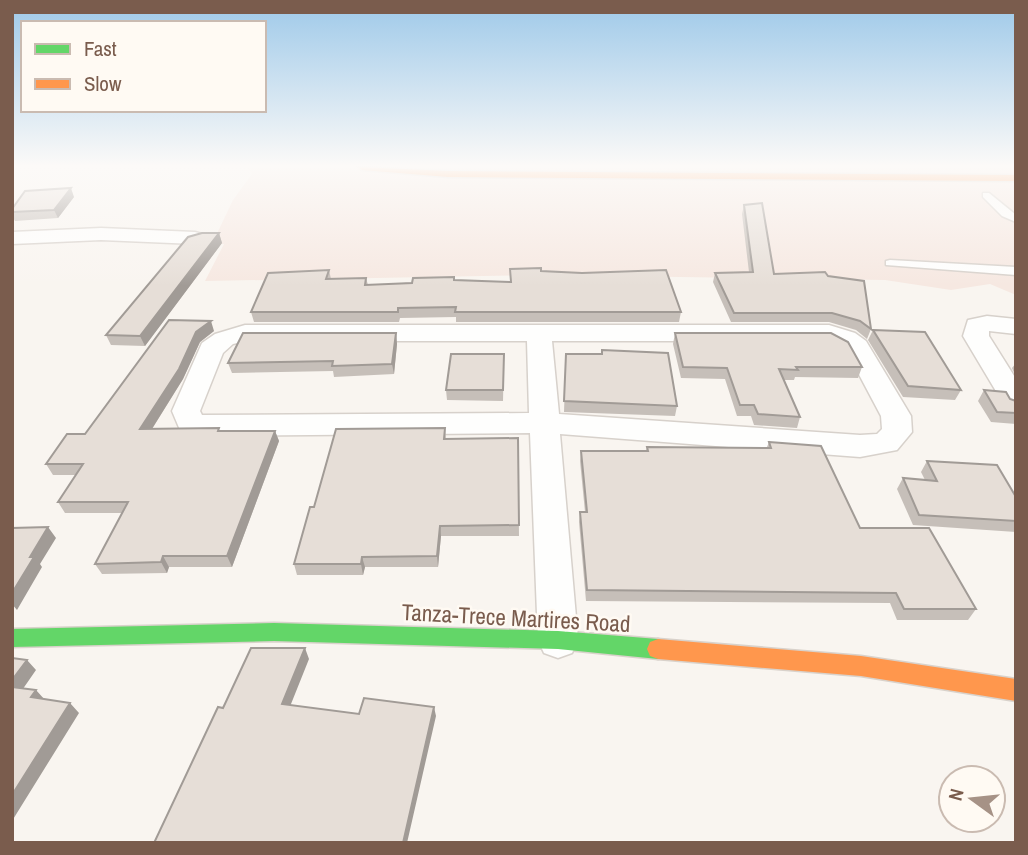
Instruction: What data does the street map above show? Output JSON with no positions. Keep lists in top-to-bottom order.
{
  "streets": {
    "main road": ["Tanza-Trece Martires Road"]
  },
  "legend": ["Fast", "Slow"],
  "north": "left"
}
